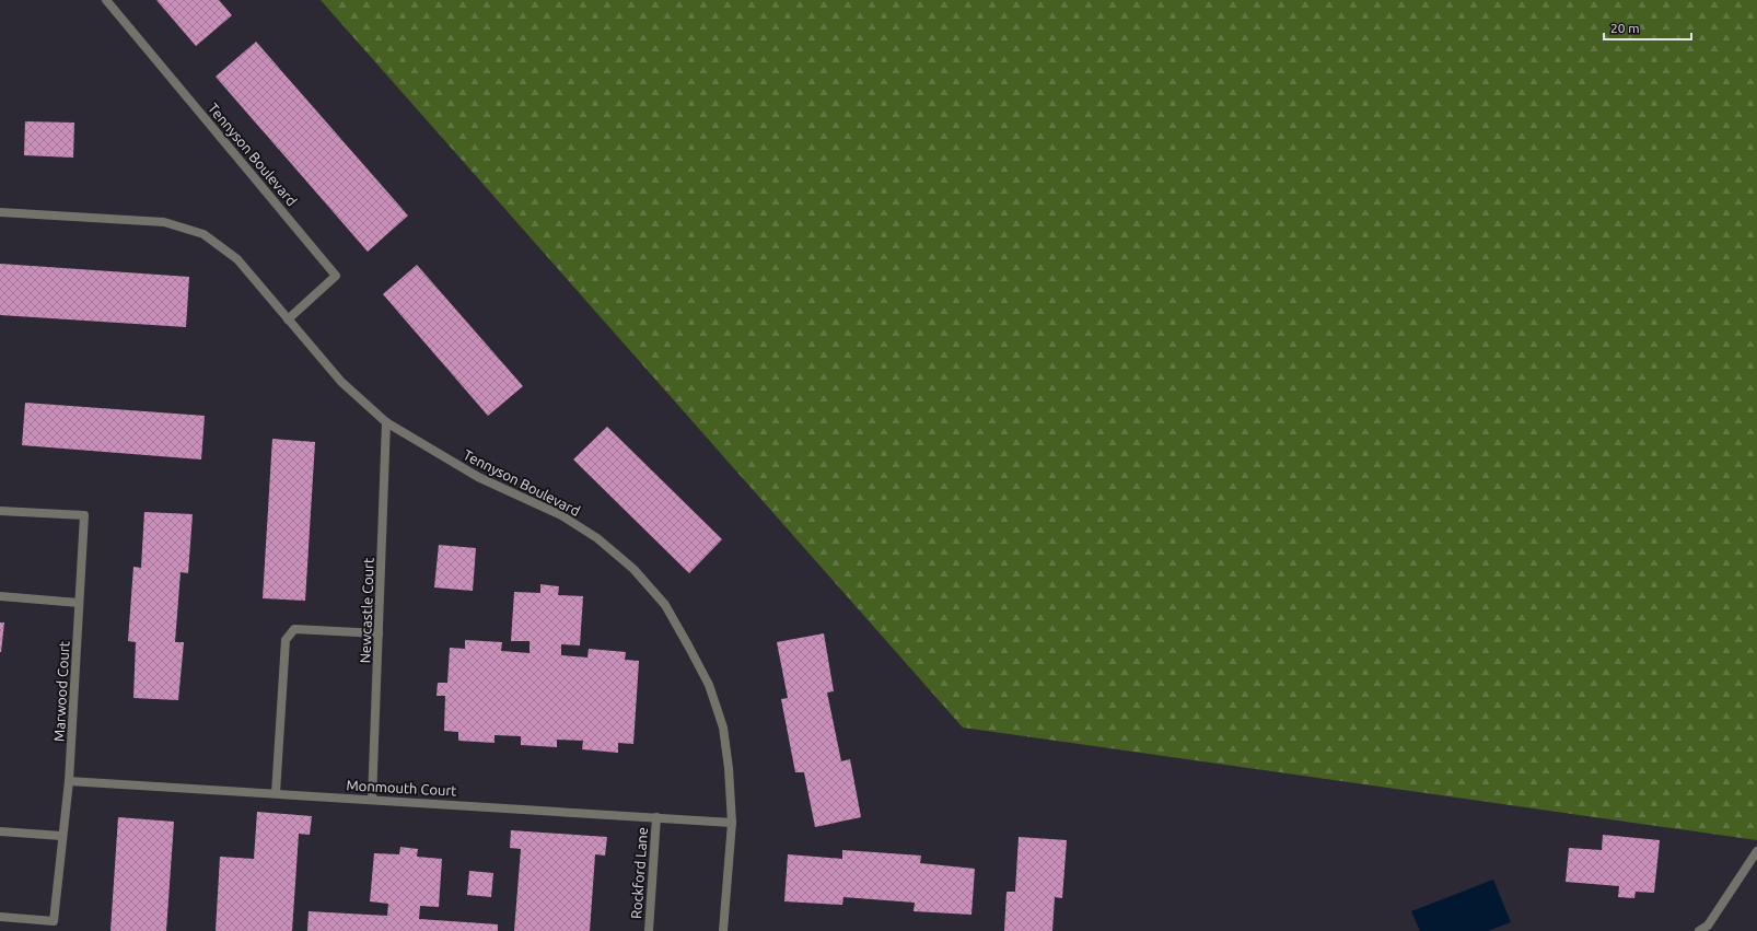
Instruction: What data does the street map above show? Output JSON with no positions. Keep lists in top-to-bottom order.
{
  "streets": {
    "street": [
      "Tennyson Boulevard",
      "Newcastle Court",
      "Marwood Court",
      "Monmouth Court",
      "Rockford Lane"
    ]
  },
  "crossings": [
    ["Tennyson Boulevard", "Newcastle Court"],
    ["Tennyson Boulevard", "Monmouth Court"],
    ["Newcastle Court", "Monmouth Court"],
    ["Marwood Court", "Monmouth Court"],
    ["Monmouth Court", "Rockford Lane"]
  ],
  "scale_bar": "20 m"
}
